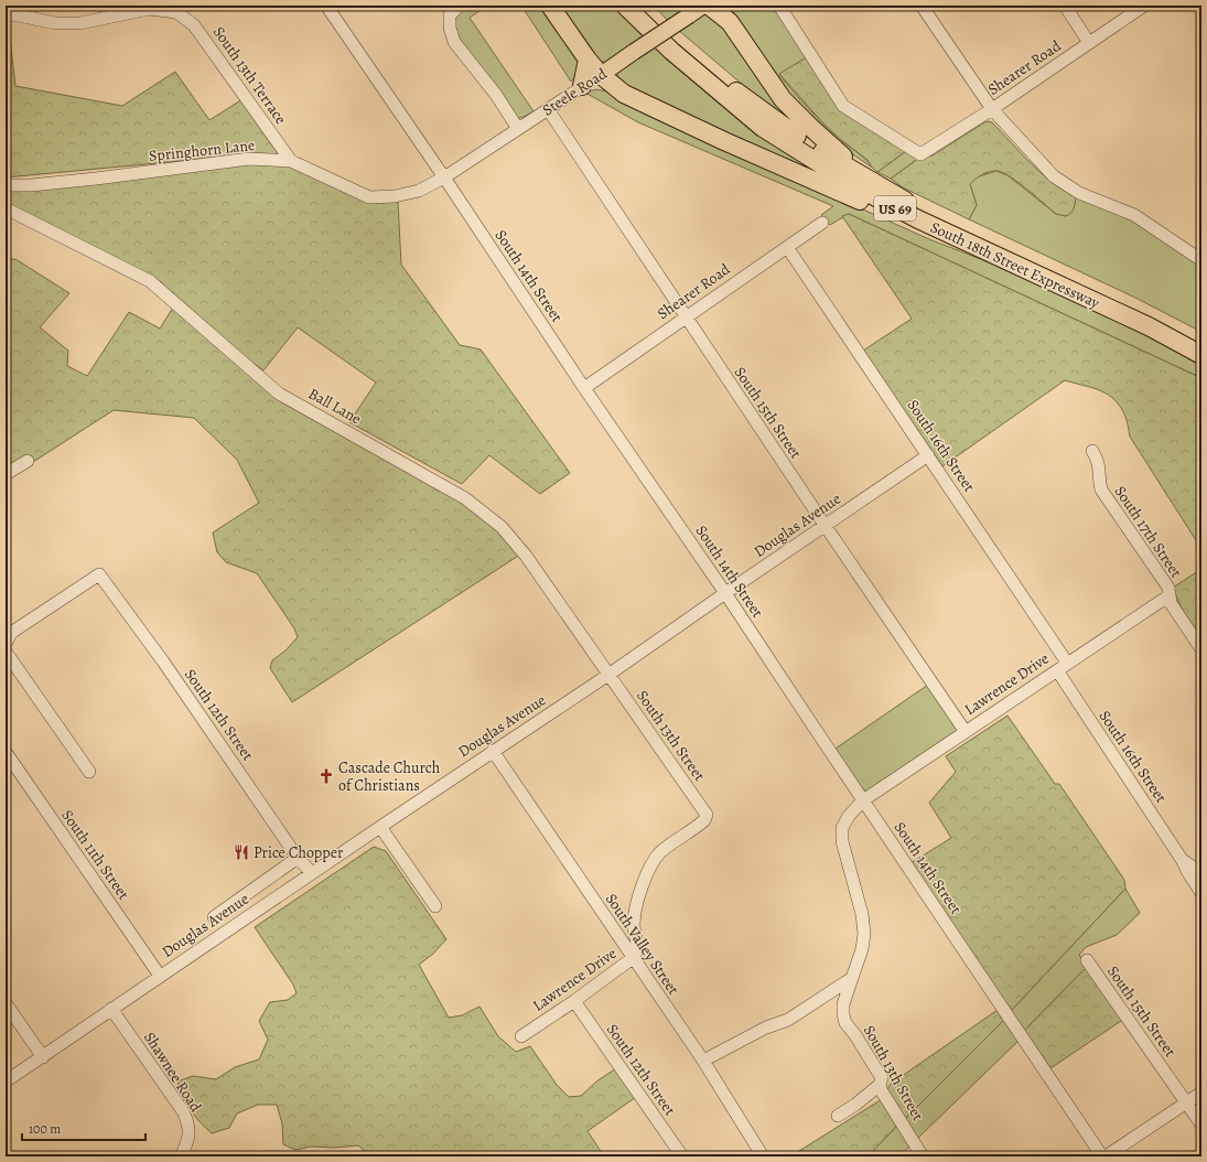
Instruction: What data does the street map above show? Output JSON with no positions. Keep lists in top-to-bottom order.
{
  "streets": {
    "highway": ["US 69", "South 18th Street Expressway"],
    "main road": ["Steele Road"],
    "street": [
      "Shearer Road",
      "South 13th Terrace",
      "Springhorn Lane",
      "South 14th Street",
      "Ball Lane",
      "South 15th Street",
      "South 16th Street",
      "Douglas Avenue",
      "South 17th Street",
      "Lawrence Drive",
      "South 12th Street",
      "South 13th Street",
      "South 11th Street",
      "South Valley Street",
      "Shawnee Road"
    ]
  },
  "crossings": [
    ["Shearer Road", "South 14th Street"],
    ["Shearer Road", "South 15th Street"],
    ["Shearer Road", "South 16th Street"],
    ["South 13th Terrace", "Springhorn Lane"],
    ["Steele Road", "Springhorn Lane"],
    ["Steele Road", "South 14th Street"],
    ["Steele Road", "South 15th Street"],
    ["Springhorn Lane", "South 14th Street"],
    ["South 14th Street", "Douglas Avenue"],
    ["South 14th Street", "Lawrence Drive"],
    ["Ball Lane", "Douglas Avenue"],
    ["Ball Lane", "South 13th Street"],
    ["South 15th Street", "Douglas Avenue"],
    ["South 15th Street", "Lawrence Drive"],
    ["South 16th Street", "Douglas Avenue"],
    ["South 16th Street", "Lawrence Drive"],
    ["Douglas Avenue", "South 12th Street"],
    ["Douglas Avenue", "South 13th Street"],
    ["Douglas Avenue", "South 11th Street"],
    ["Douglas Avenue", "South Valley Street"],
    ["Douglas Avenue", "Shawnee Road"],
    ["South 17th Street", "Lawrence Drive"],
    ["Lawrence Drive", "South 12th Street"],
    ["Lawrence Drive", "South 13th Street"],
    ["Lawrence Drive", "South Valley Street"]
  ],
  "places": {
    "church": ["Cascade Church of Christians"],
    "restaurant": ["Price Chopper"]
  },
  "scale_bar": "100 m"
}
